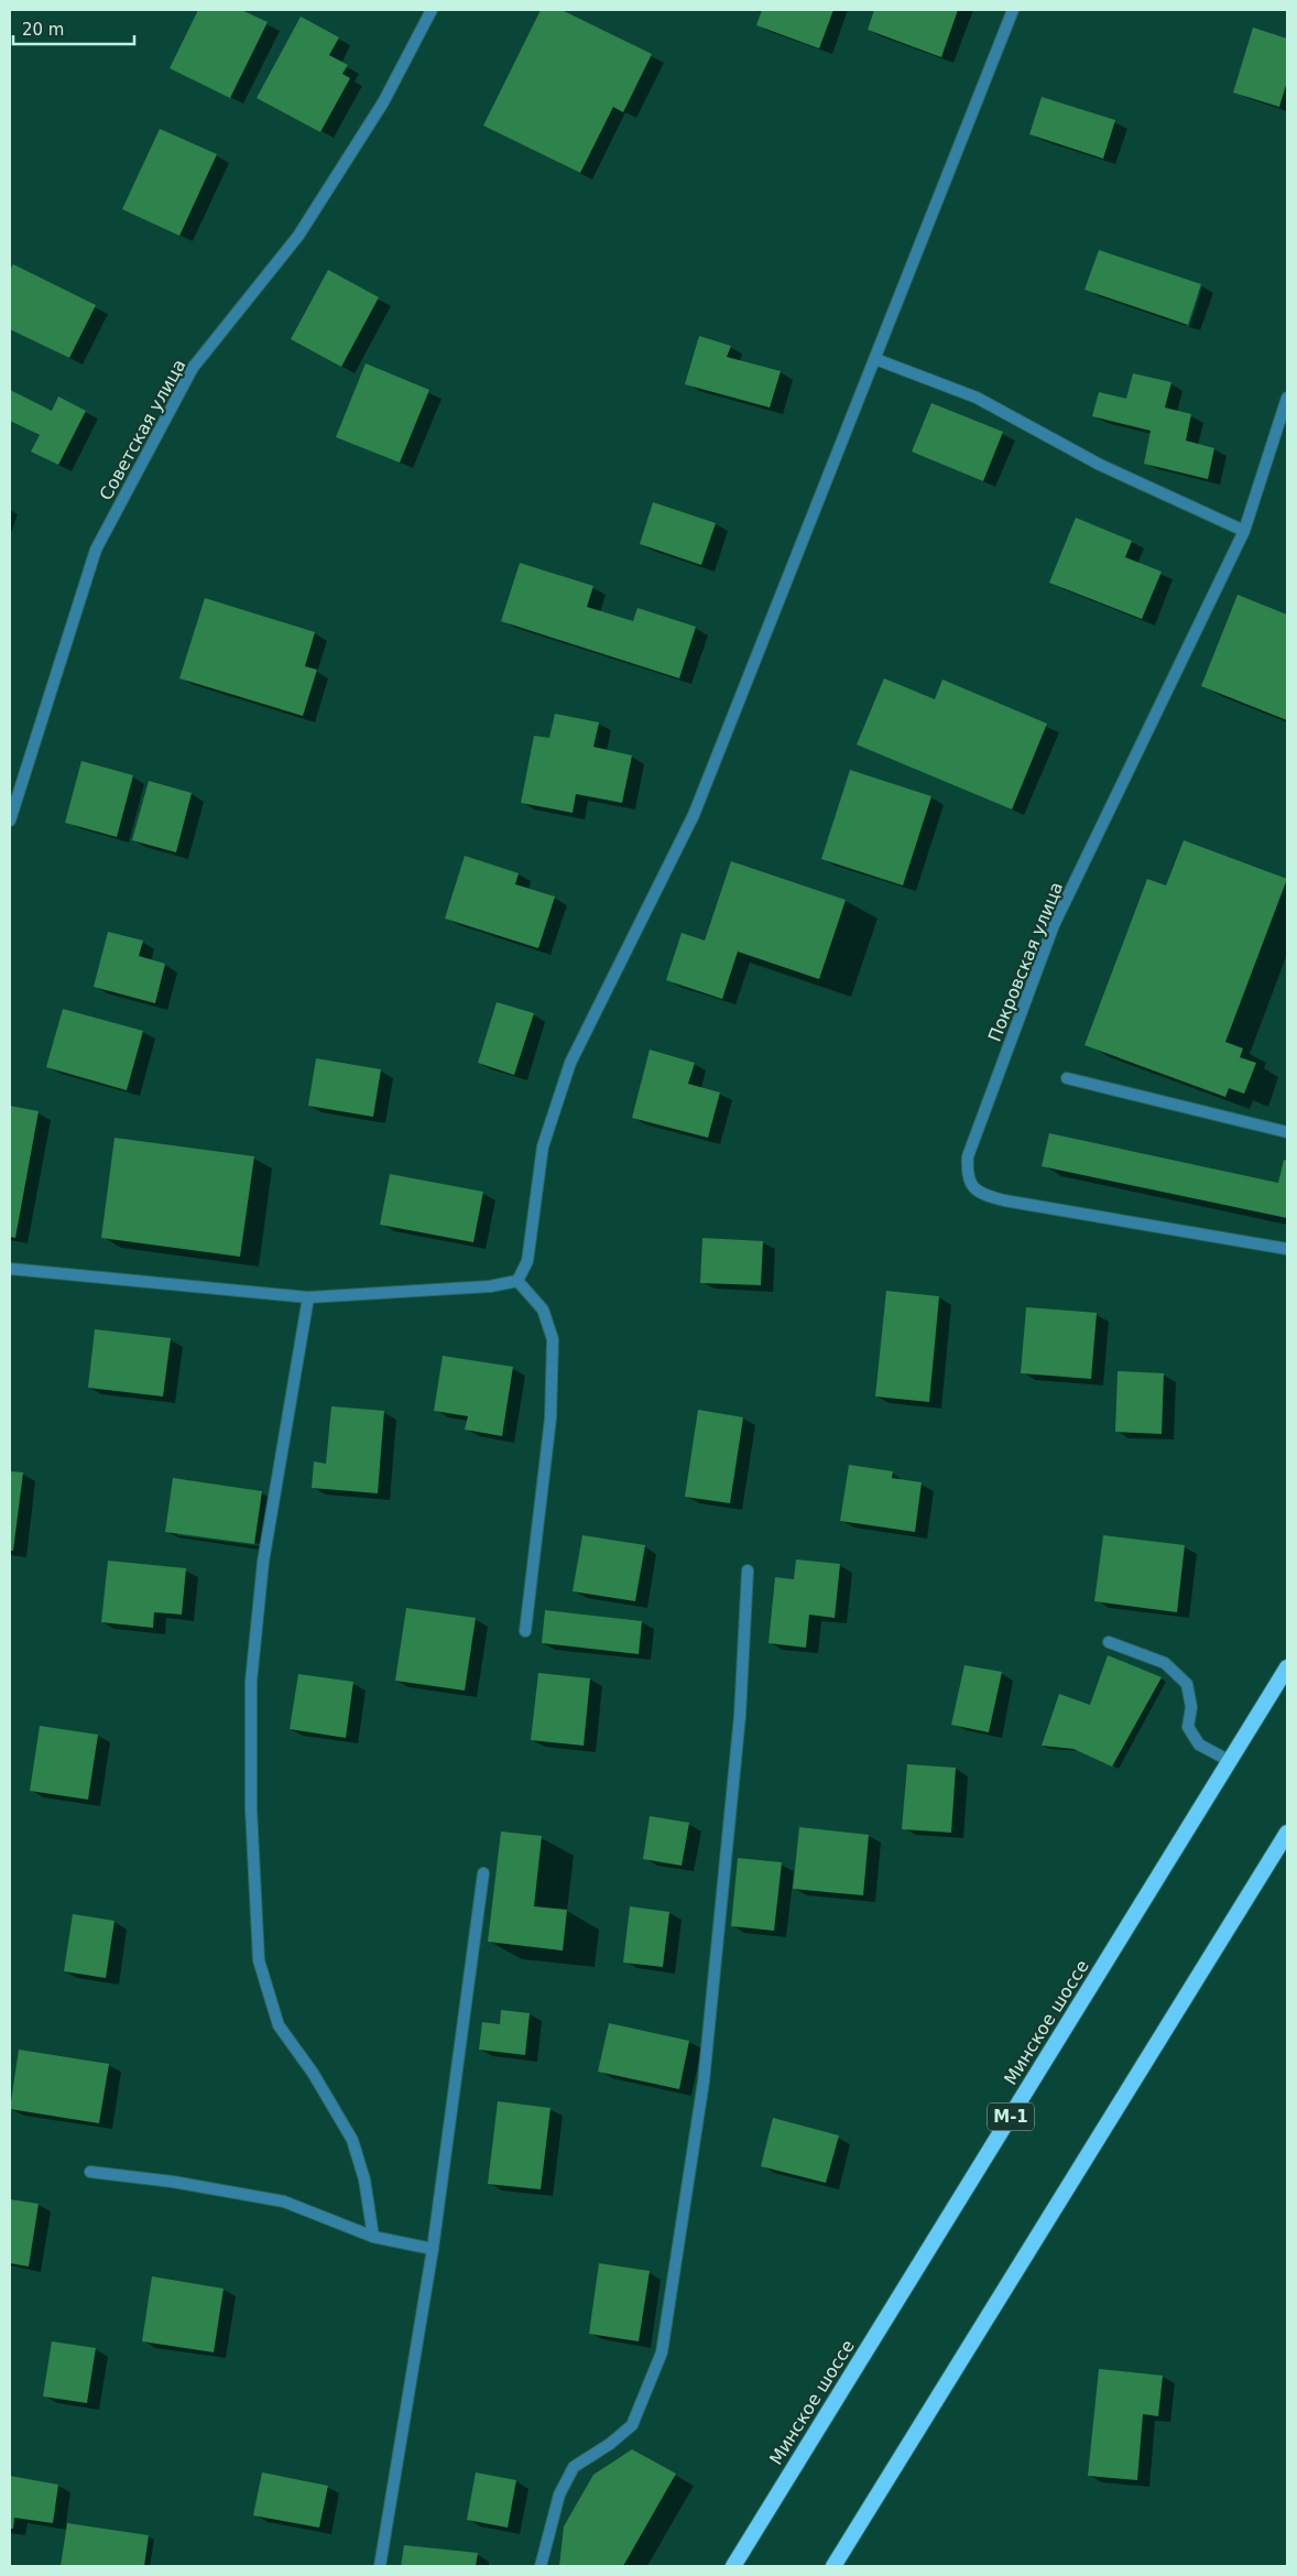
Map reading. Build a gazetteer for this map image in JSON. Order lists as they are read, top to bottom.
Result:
{
  "streets": {
    "highway": ["Минское шоссе", "М-1"],
    "street": ["Советская улица", "Покровская улица"]
  },
  "scale_bar": "20 m"
}
